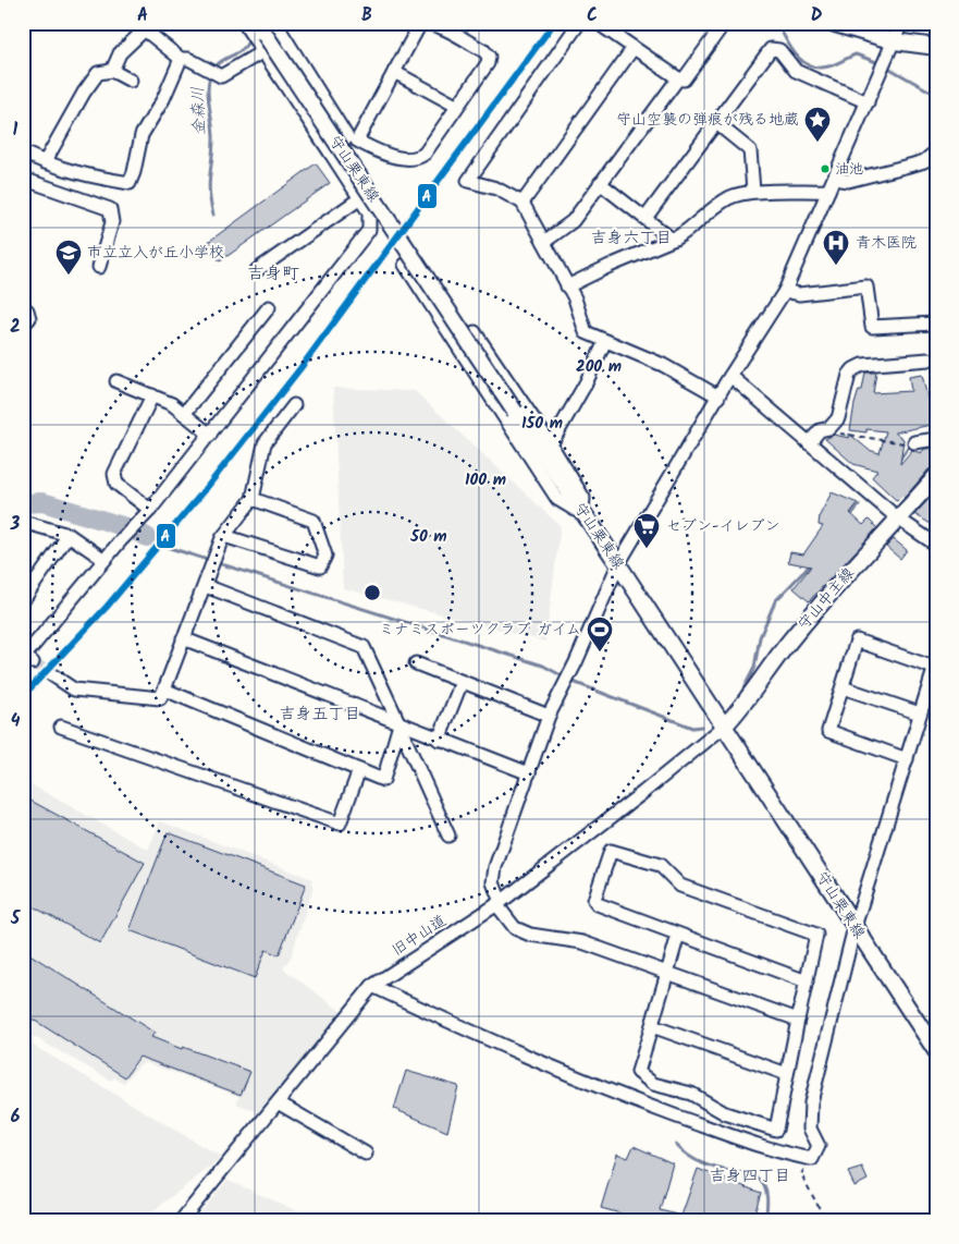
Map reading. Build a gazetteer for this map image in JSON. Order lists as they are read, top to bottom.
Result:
{
  "streets": {
    "main road": ["守山栗東線", "守山中主線"],
    "street": ["旧中山道"]
  },
  "crossings": [
    ["守山栗東線", "守山中主線"],
    ["守山栗東線", "旧中山道"],
    ["守山中主線", "旧中山道"]
  ],
  "districts": [
    "吉身六丁目",
    "吉身町",
    "吉身五丁目",
    "吉身四丁目"
  ],
  "water": ["金森川"],
  "places": {
    "place": ["守山空襲の弾痕が残る地蔵"],
    "other": ["油池"],
    "hospital": ["青木医院"],
    "school or university": ["市立立入が丘小学校"],
    "supermarket": ["セブン-イレブン"],
    "sports": ["ミナミスポーツクラブ ガイム"]
  },
  "lines": ["transit line A"],
  "grid": {
    "columns": [
      "A",
      "B",
      "C",
      "D"
    ],
    "rows": [
      "1",
      "2",
      "3",
      "4",
      "5",
      "6"
    ]
  },
  "rings": [
    "200 m",
    "150 m",
    "100 m",
    "50 m"
  ]
}
